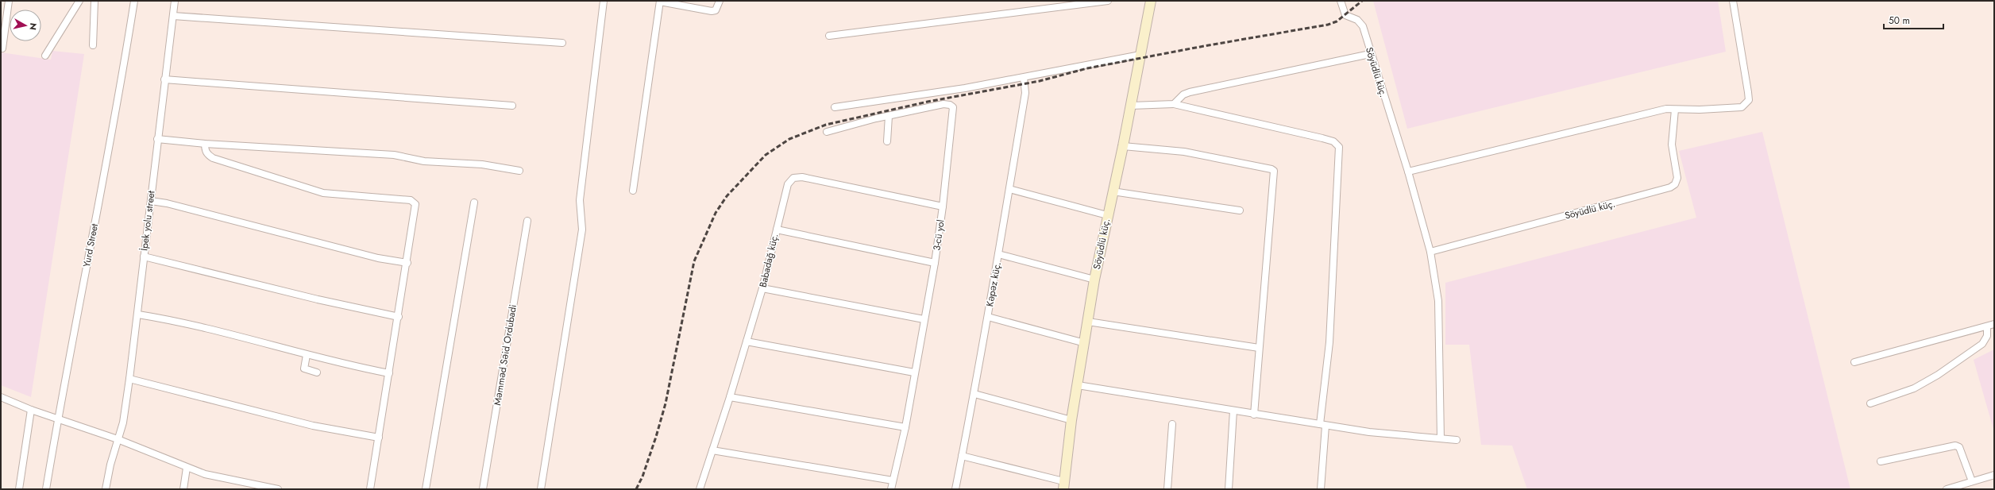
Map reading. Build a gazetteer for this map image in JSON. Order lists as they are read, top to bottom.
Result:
{
  "streets": {
    "street": [
      "Söyüdlü küç.",
      "İpek yolu street",
      "3-cü yol",
      "Yurd Street",
      "Babadağ küç.",
      "Kəpəz küç.",
      "Məmməd Səid Ordubadi"
    ]
  },
  "crossings": [
    ["3-cü yol", "Babadağ küç."]
  ],
  "scale_bar": "50 m",
  "north": "right"
}
